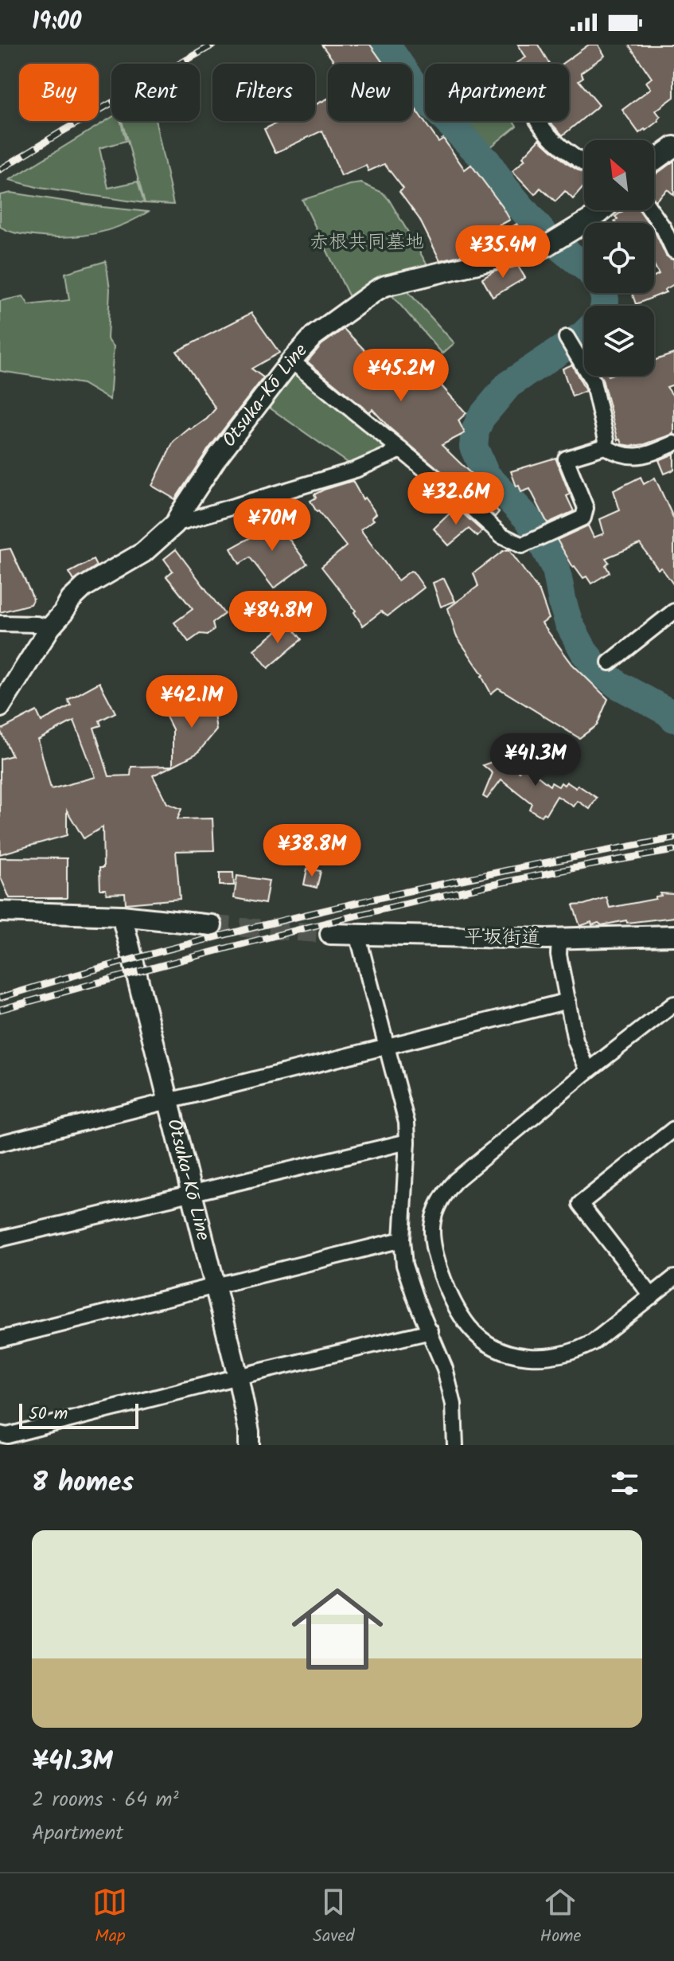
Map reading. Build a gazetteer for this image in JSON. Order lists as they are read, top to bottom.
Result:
{
  "streets": {
    "main road": ["Ōtsuka-Kō Line", "平坂街道"]
  },
  "parks": ["赤根共同墓地"],
  "scale_bar": "50 m",
  "north": "top left",
  "page": {
    "status": "19:00",
    "chip": [
      "Buy",
      "Rent",
      "Filters",
      "New",
      "Apartment"
    ],
    "price": [
      "¥35.4M",
      "¥45.2M",
      "¥32.6M",
      "¥70M",
      "¥84.8M",
      "¥42.1M",
      "¥41.3M",
      "¥38.8M"
    ],
    "scale": "50 m",
    "heading": "8 homes",
    "list": [
      {
        "name": "¥41.3M",
        "note": "2 rooms · 64 m² · Apartment"
      }
    ],
    "tabs": ["Map", "Saved", "Home"]
  }
}
